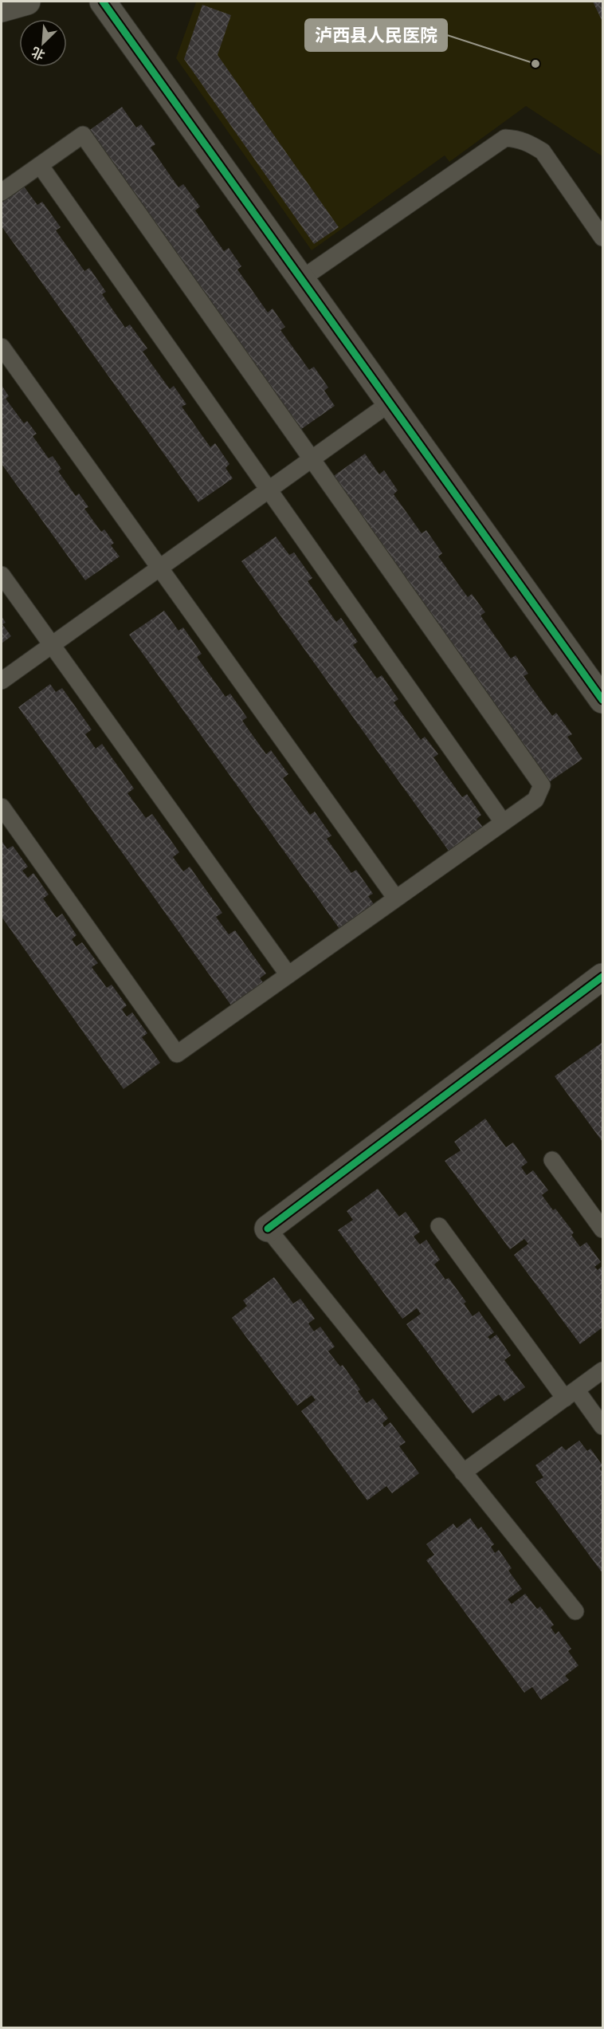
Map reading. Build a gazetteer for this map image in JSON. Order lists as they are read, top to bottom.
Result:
{
  "places": ["泸西县人民医院"],
  "north": "bottom left"
}
